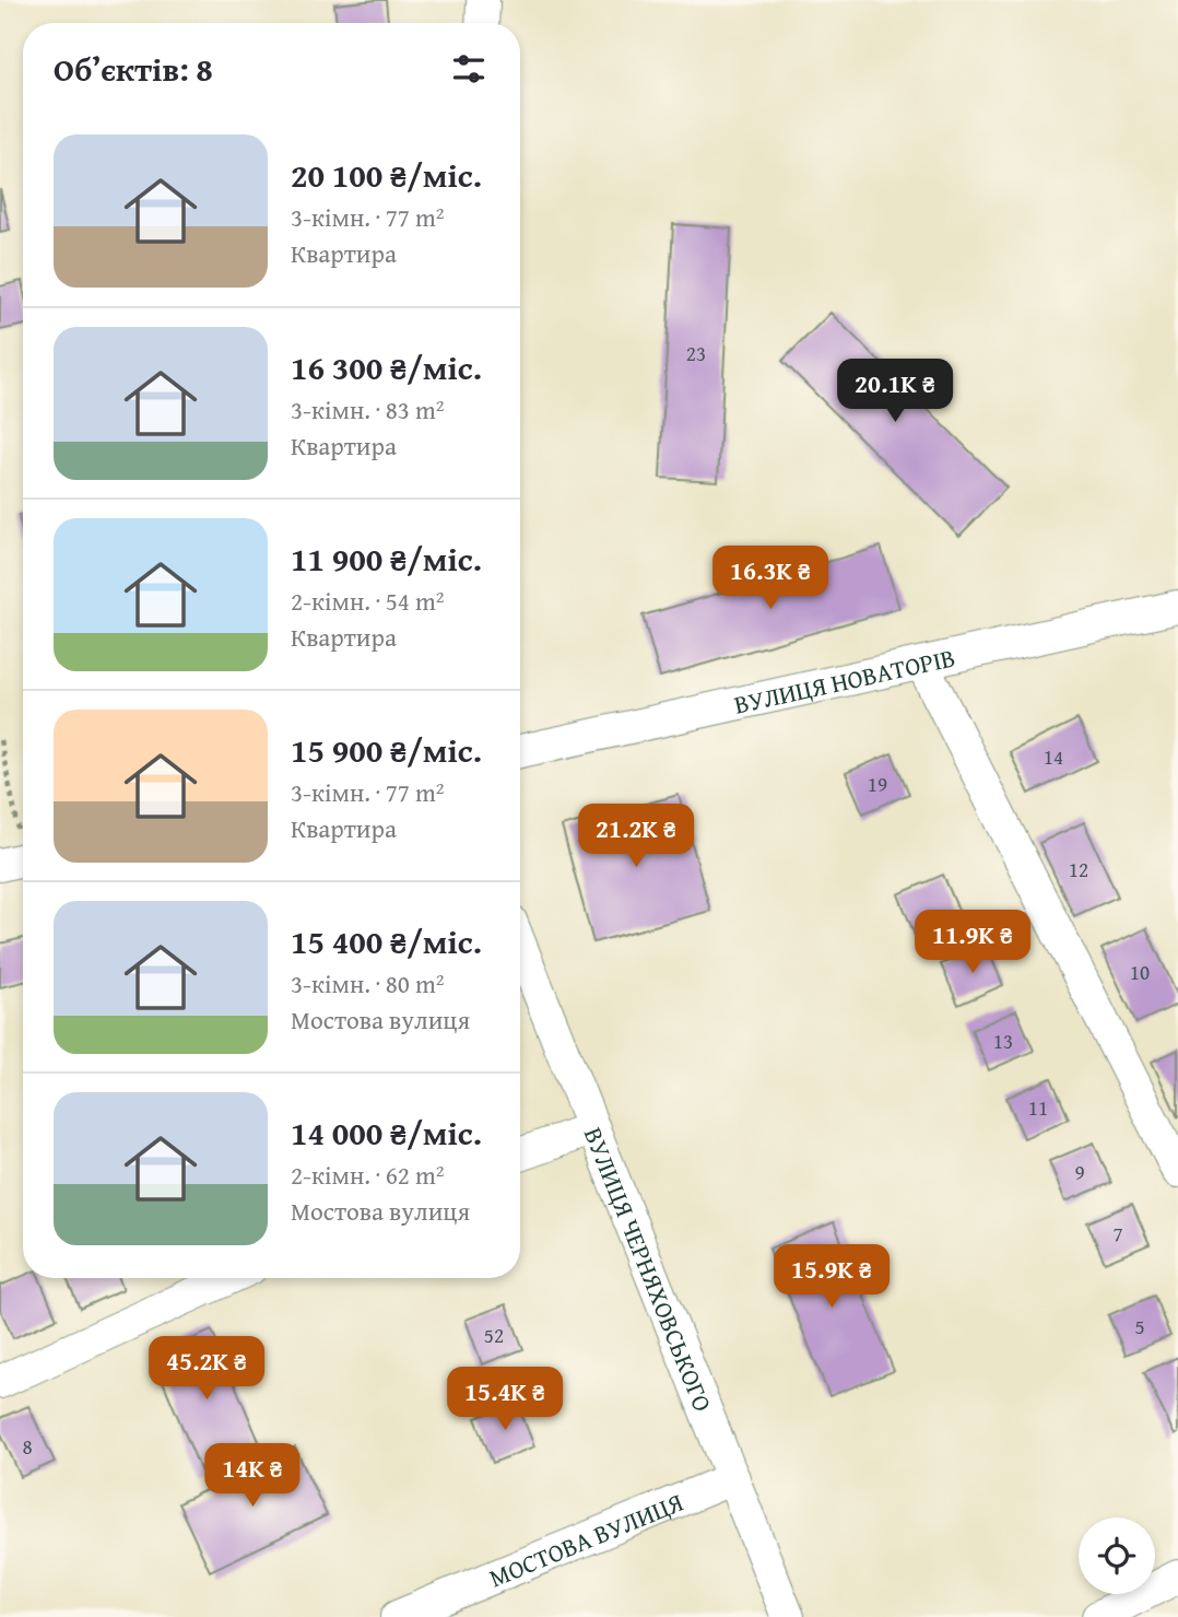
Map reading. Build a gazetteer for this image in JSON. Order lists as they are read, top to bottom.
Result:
{
  "streets": {
    "street": ["ВУЛИЦЯ НОВАТОРІВ", "ВУЛИЦЯ ЧЕРНЯХОВСЬКОГО", "МОСТОВА ВУЛИЦЯ"]
  },
  "crossings": [
    ["ВУЛИЦЯ ЧЕРНЯХОВСЬКОГО", "МОСТОВА ВУЛИЦЯ"]
  ],
  "house_numbers": [
    "23",
    "14",
    "19",
    "12",
    "10",
    "13",
    "11",
    "9",
    "7",
    "5",
    "52",
    "8"
  ],
  "page": {
    "heading": "Об’єктів: 8",
    "list": [
      {
        "name": "20 100 ₴/міс.",
        "note": "3-кімн. · 77 m² · Квартира"
      },
      {
        "name": "16 300 ₴/міс.",
        "note": "3-кімн. · 83 m² · Квартира"
      },
      {
        "name": "11 900 ₴/міс.",
        "note": "2-кімн. · 54 m² · Квартира"
      },
      {
        "name": "15 900 ₴/міс.",
        "note": "3-кімн. · 77 m² · Квартира"
      },
      {
        "name": "15 400 ₴/міс.",
        "note": "3-кімн. · 80 m² · Мостова вулиця"
      },
      {
        "name": "14 000 ₴/міс.",
        "note": "2-кімн. · 62 m² · Мостова вулиця"
      }
    ],
    "price": [
      "20.1K ₴",
      "16.3K ₴",
      "21.2K ₴",
      "11.9K ₴",
      "15.9K ₴",
      "45.2K ₴",
      "15.4K ₴",
      "14K ₴"
    ]
  }
}
